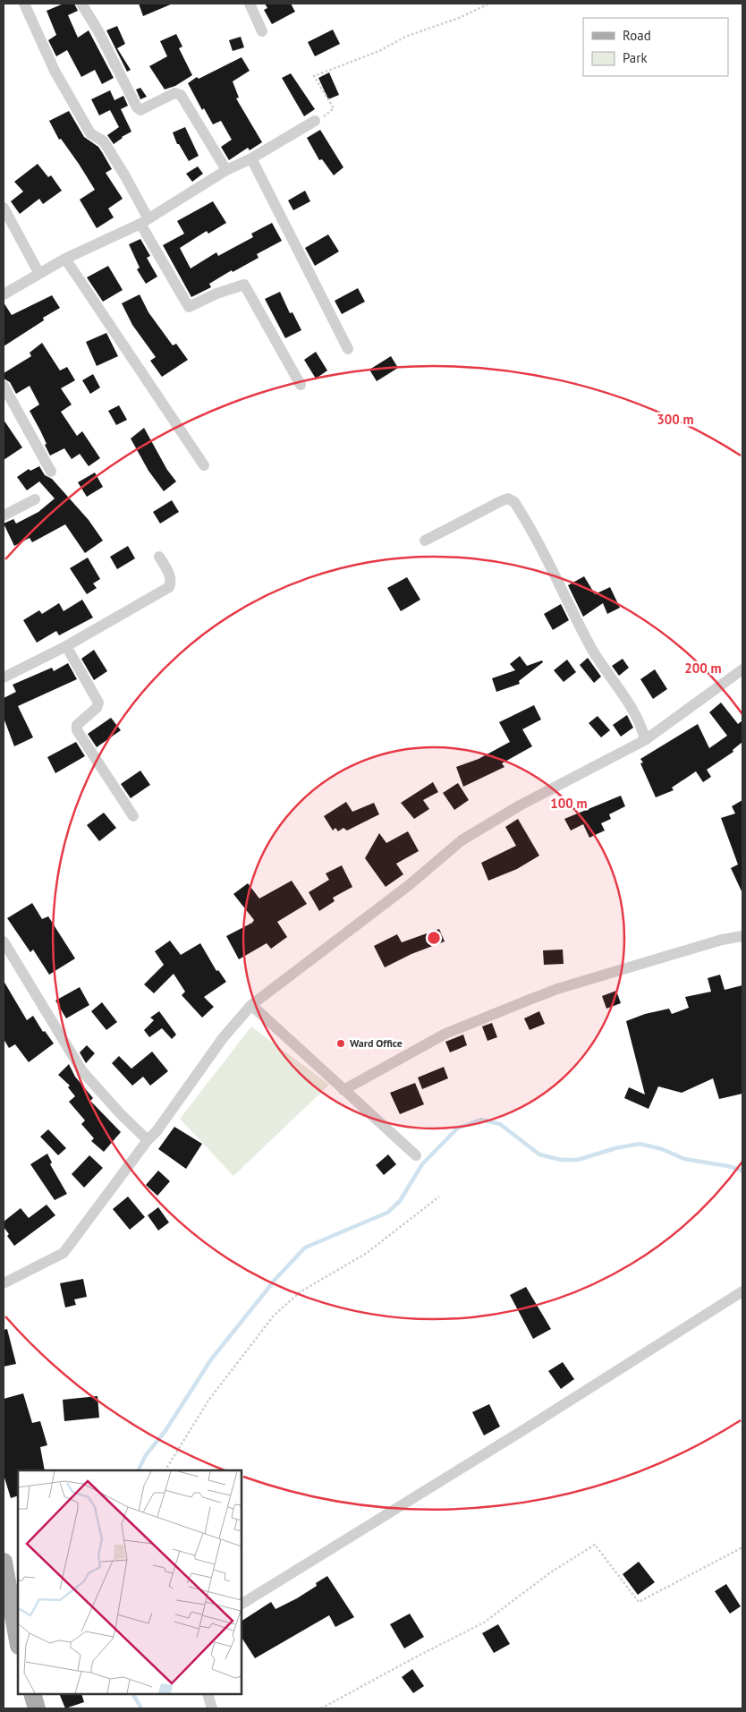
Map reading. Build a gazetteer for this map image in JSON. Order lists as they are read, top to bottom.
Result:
{
  "places": ["Ward Office"],
  "legend": ["Road", "Park"],
  "rings": ["300 m", "200 m", "100 m"]
}
